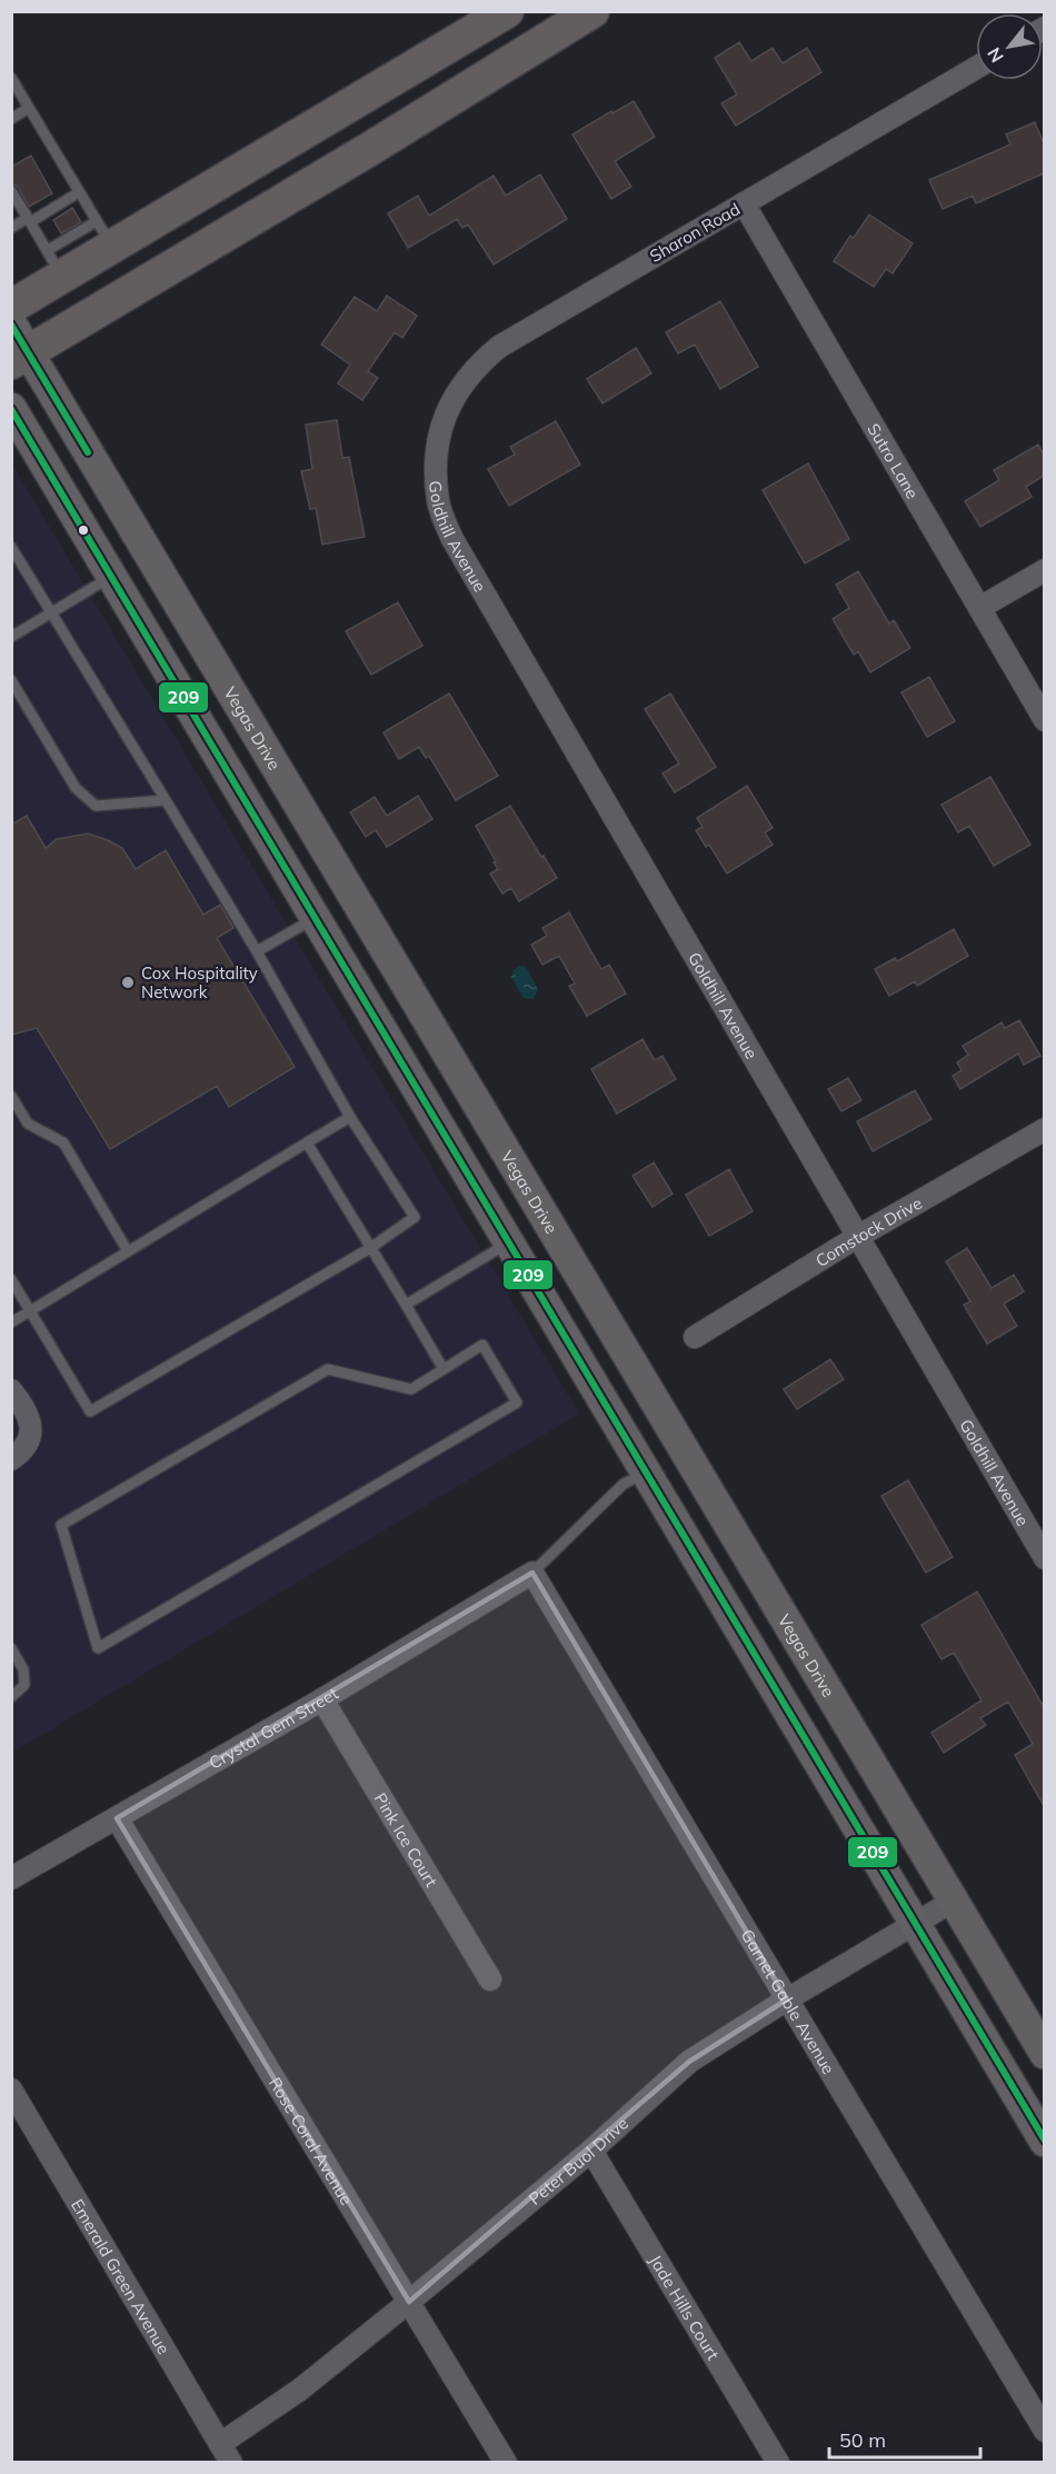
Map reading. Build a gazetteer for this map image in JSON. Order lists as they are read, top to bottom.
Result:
{
  "streets": {
    "main road": ["Vegas Drive"],
    "street": [
      "Sharon Road",
      "Sutro Lane",
      "Goldhill Avenue",
      "Comstock Drive",
      "Crystal Gem Street",
      "Pink Ice Court",
      "Garnet Gable Avenue",
      "Rose Coral Avenue",
      "Peter Buol Drive",
      "Emerald Green Avenue",
      "Jade Hills Court"
    ]
  },
  "crossings": [
    ["Sharon Road", "Sutro Lane"],
    ["Sharon Road", "Goldhill Avenue"],
    ["Goldhill Avenue", "Comstock Drive"],
    ["Vegas Drive", "Peter Buol Drive"],
    ["Crystal Gem Street", "Pink Ice Court"],
    ["Crystal Gem Street", "Garnet Gable Avenue"],
    ["Crystal Gem Street", "Rose Coral Avenue"],
    ["Garnet Gable Avenue", "Peter Buol Drive"],
    ["Rose Coral Avenue", "Peter Buol Drive"],
    ["Peter Buol Drive", "Emerald Green Avenue"],
    ["Peter Buol Drive", "Jade Hills Court"]
  ],
  "places": ["Cox Hospitality Network"],
  "lines": ["transit line 209"],
  "scale_bar": "50 m",
  "north": "bottom left"
}
